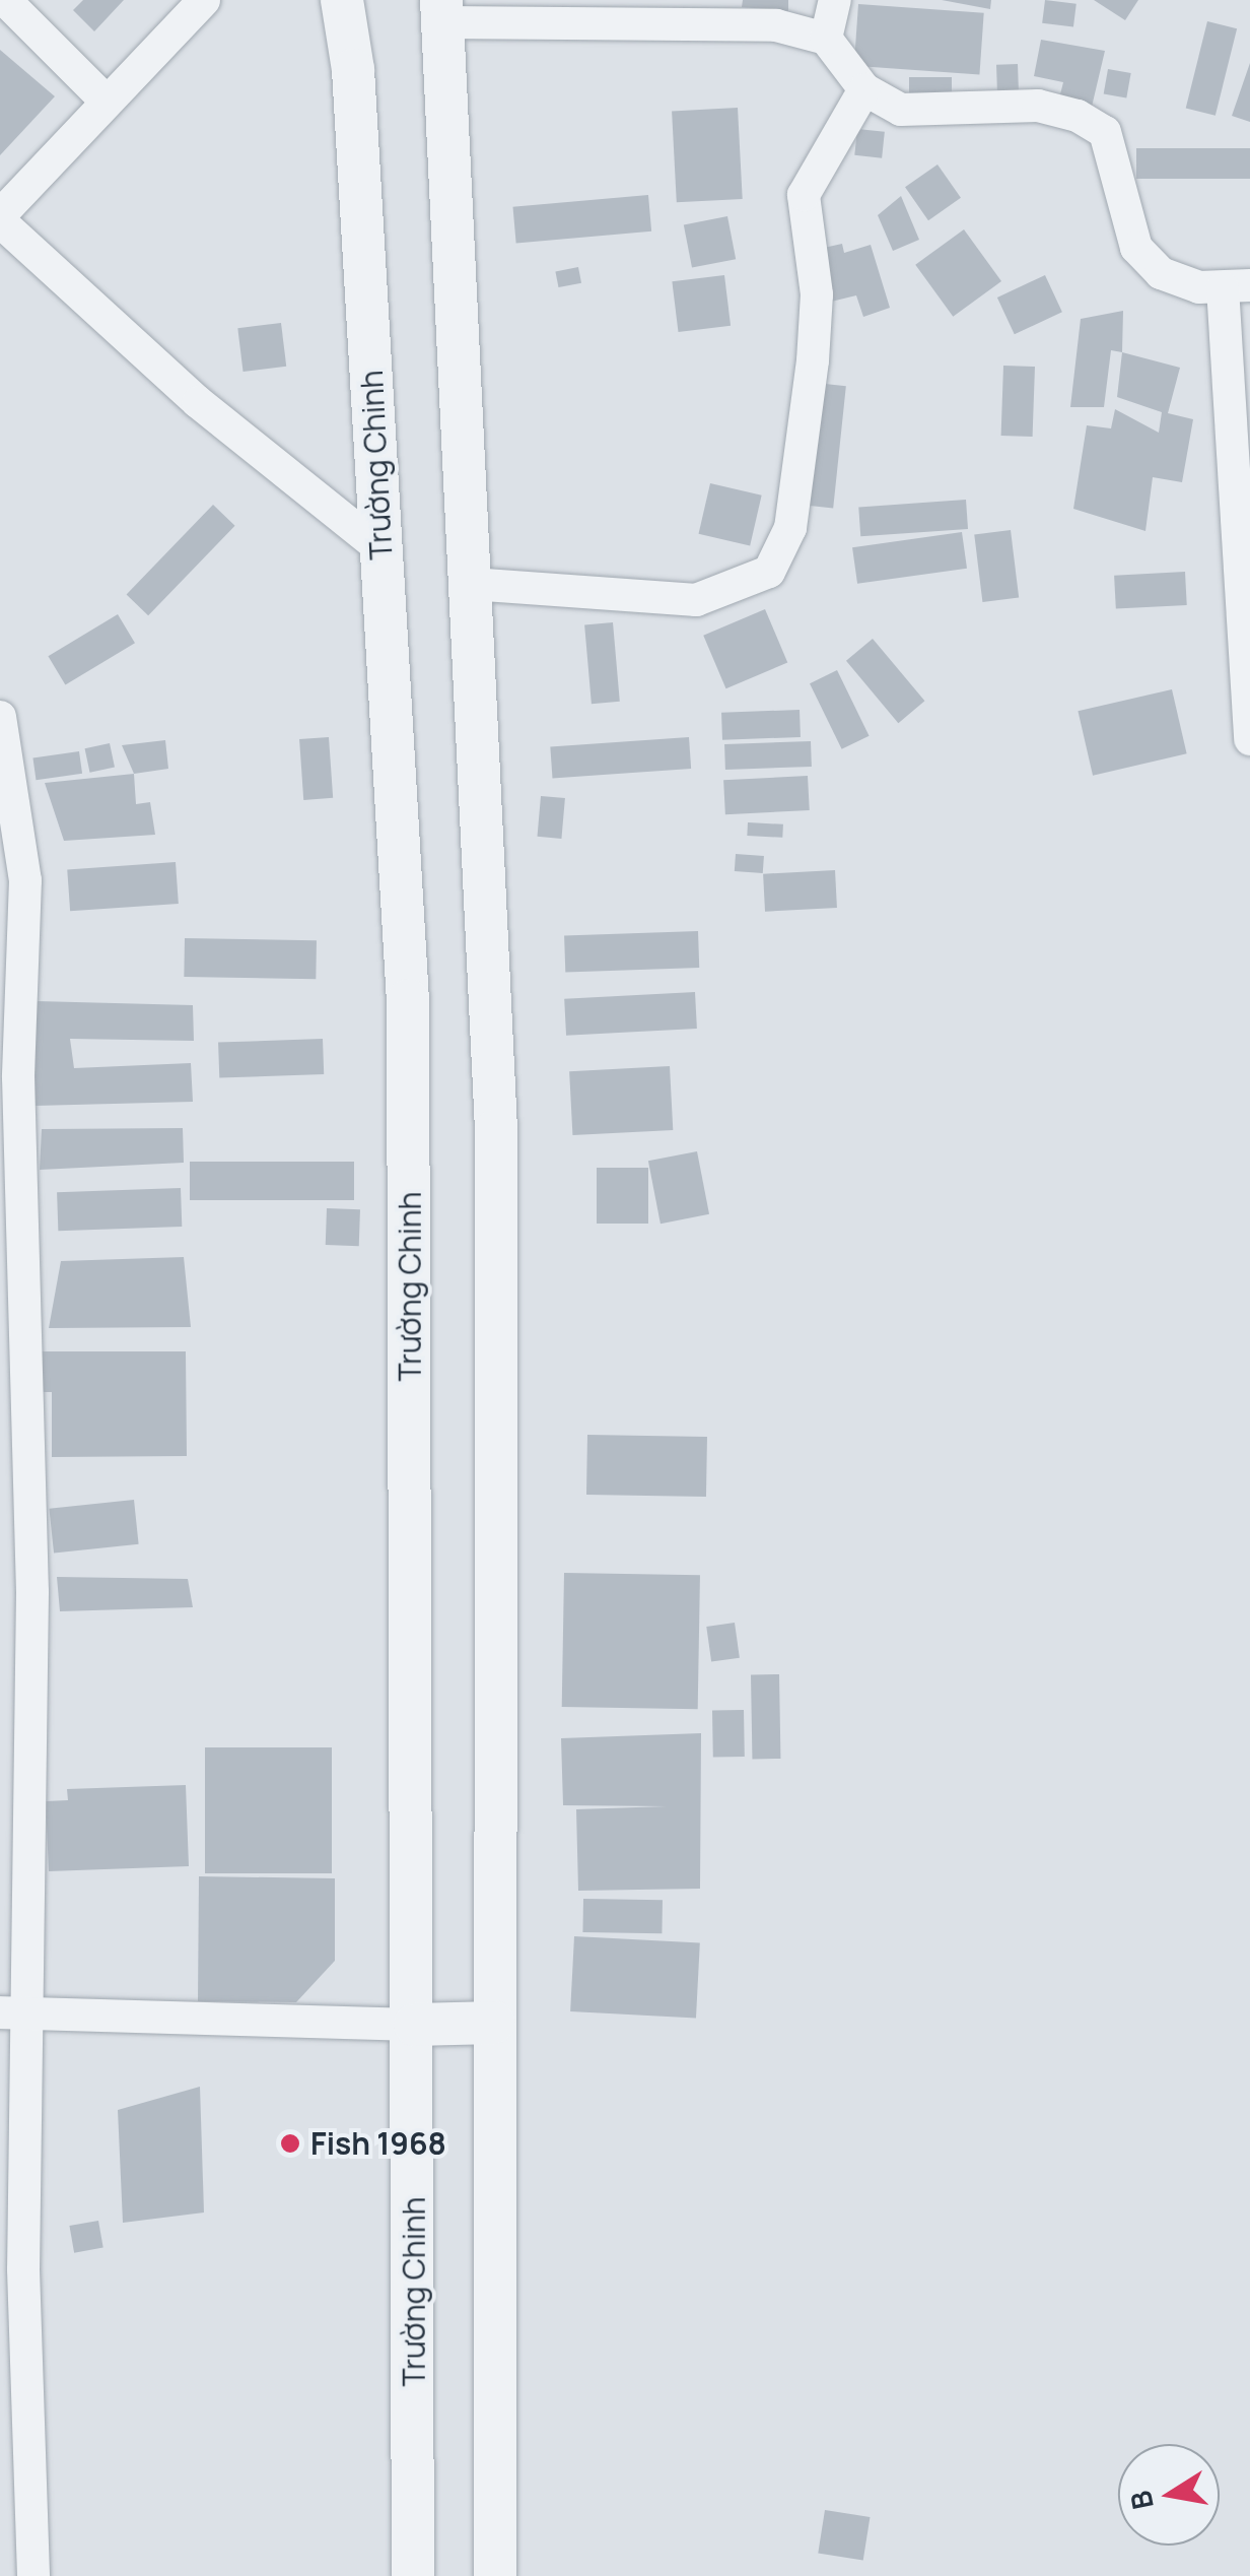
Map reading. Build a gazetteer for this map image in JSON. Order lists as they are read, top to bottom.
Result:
{
  "streets": {
    "street": ["Trường Chinh"]
  },
  "places": ["Fish 1968"],
  "north": "left"
}
